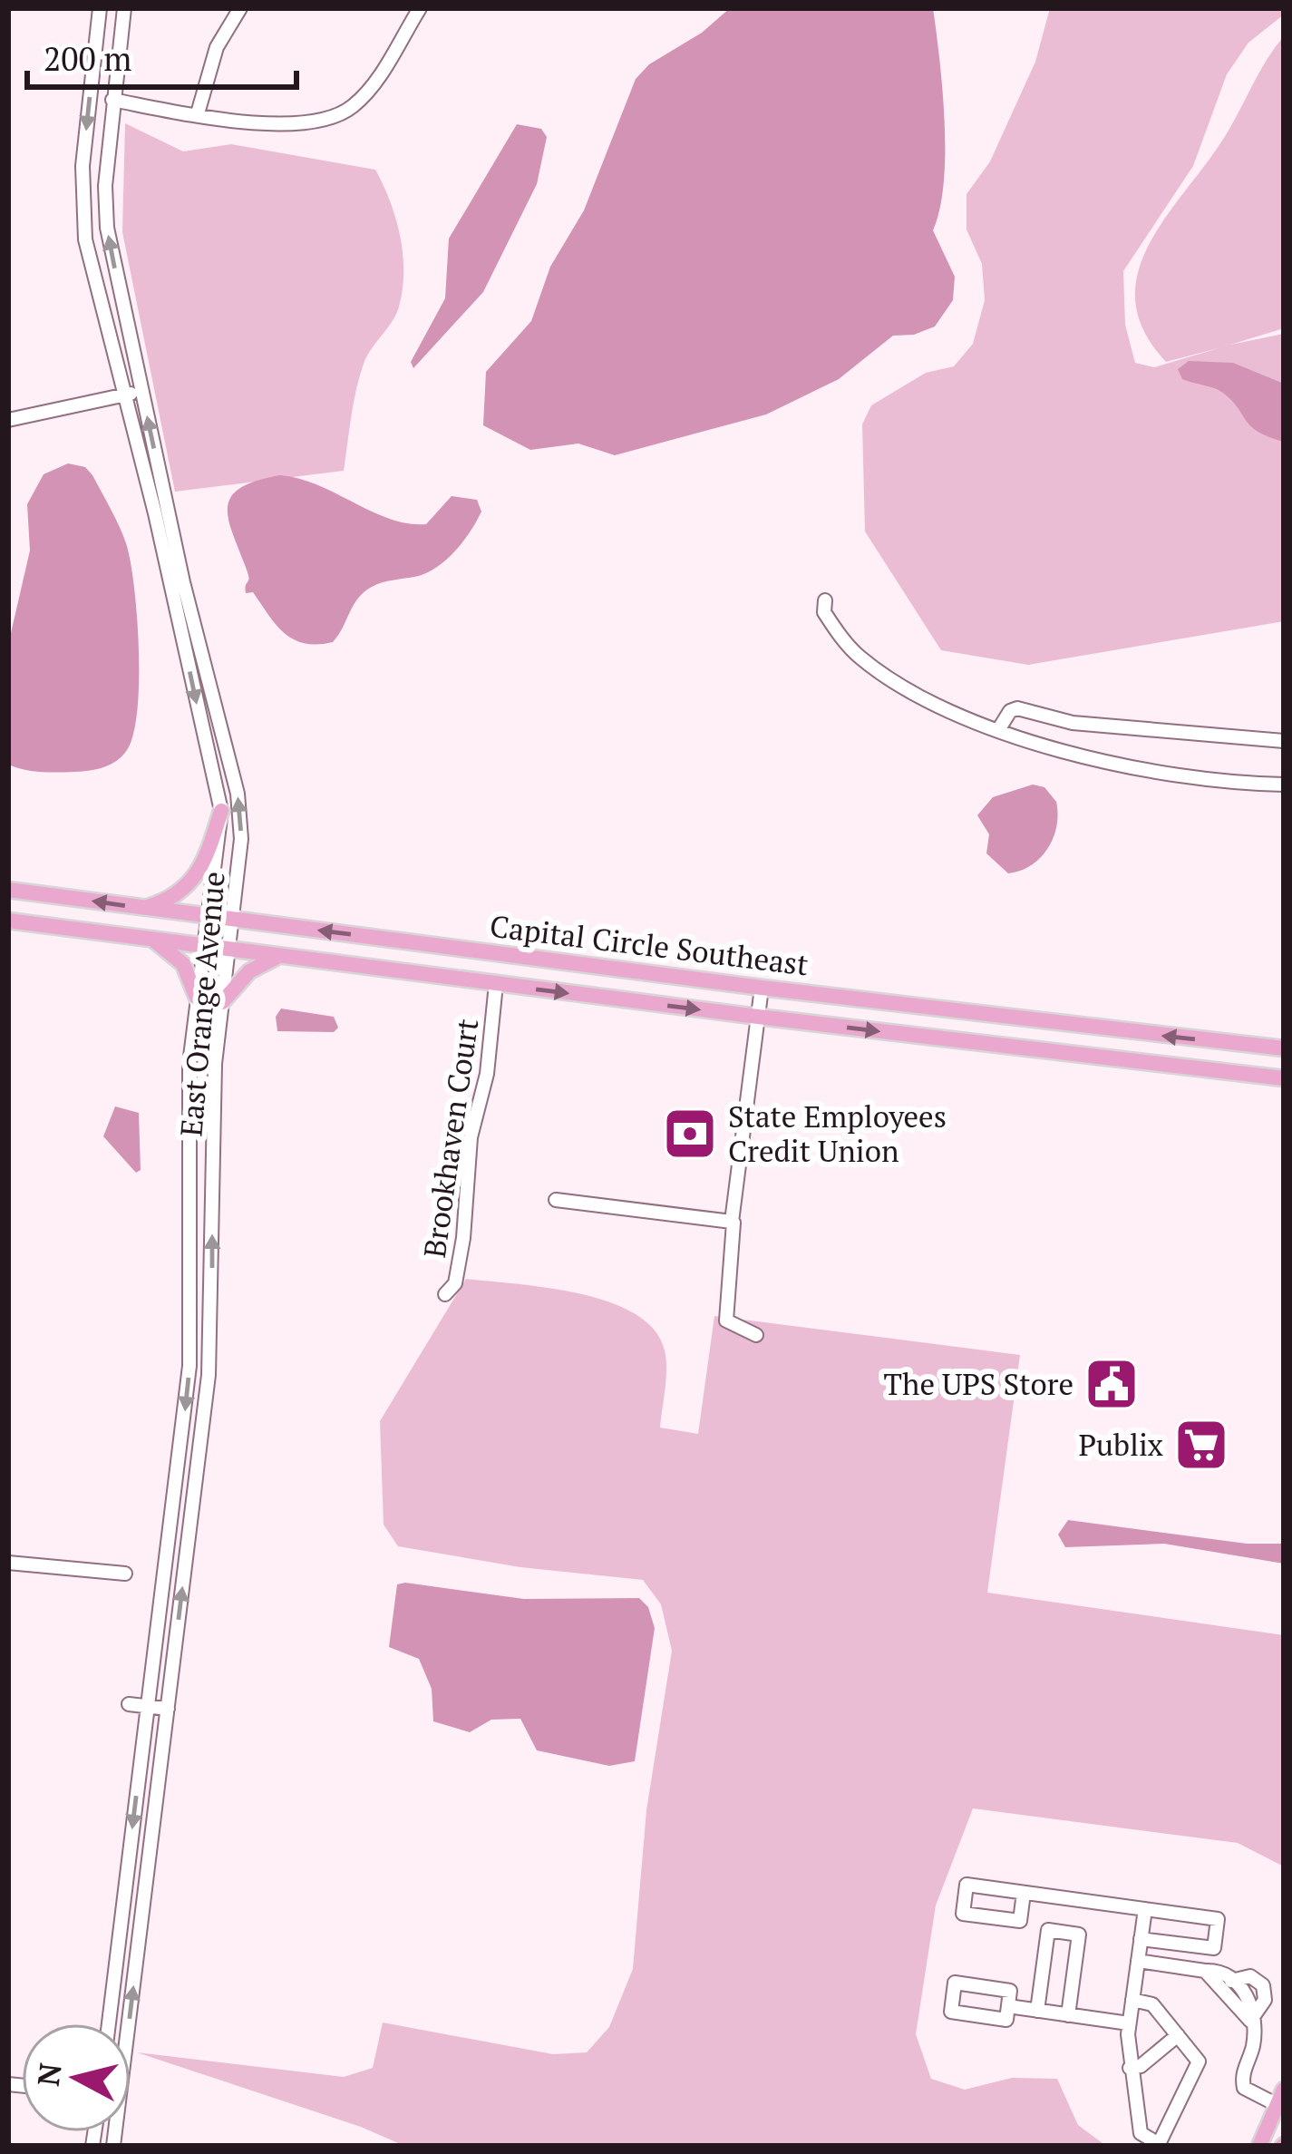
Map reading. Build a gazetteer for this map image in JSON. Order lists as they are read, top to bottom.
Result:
{
  "streets": {
    "main road": ["Capital Circle Southeast"],
    "street": ["East Orange Avenue", "Brookhaven Court"]
  },
  "crossings": [
    ["Capital Circle Southeast", "East Orange Avenue"],
    ["Capital Circle Southeast", "Brookhaven Court"]
  ],
  "places": {
    "bank": ["State Employees Credit Union"],
    "public building": ["The UPS Store"],
    "supermarket": ["Publix"]
  },
  "scale_bar": "200 m",
  "north": "left"
}
